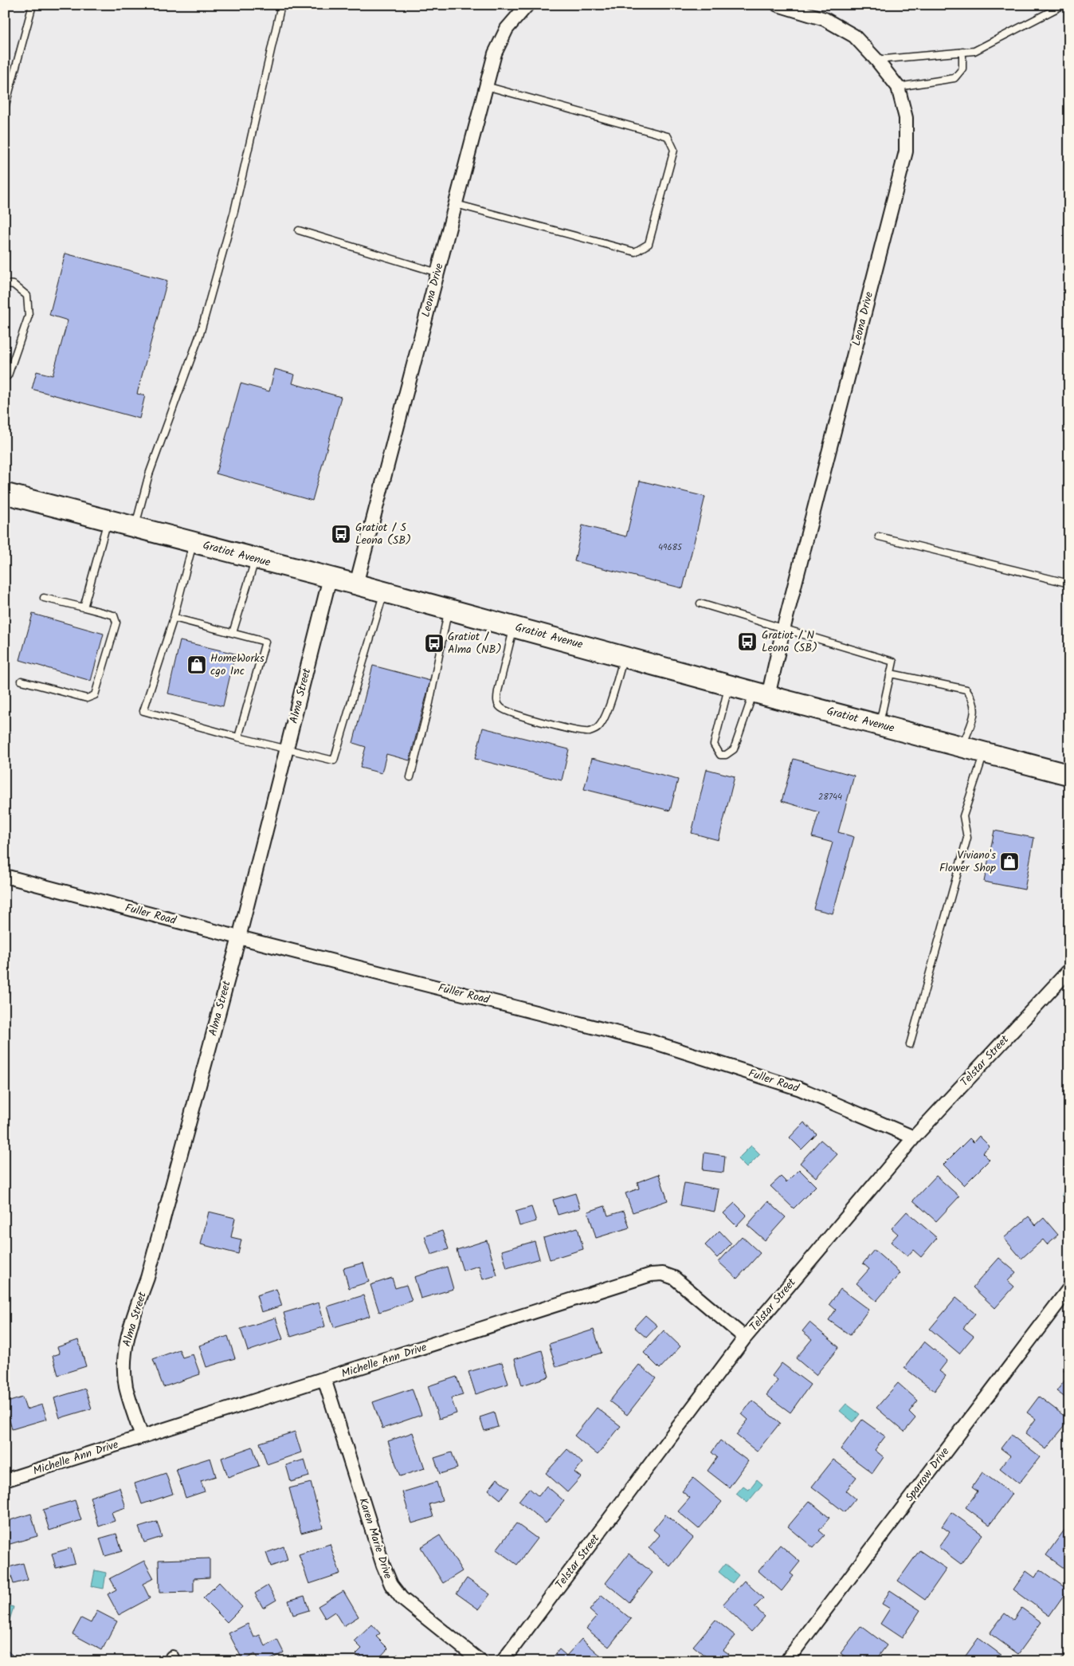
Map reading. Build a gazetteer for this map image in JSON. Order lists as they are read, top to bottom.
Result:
{
  "streets": {
    "main road": ["Gratiot Avenue"],
    "street": [
      "Leona Drive",
      "Alma Street",
      "Fuller Road",
      "Telstar Street",
      "Michelle Ann Drive",
      "Sparrow Drive",
      "Karen Marie Drive"
    ]
  },
  "crossings": [
    ["Leona Drive", "Gratiot Avenue"],
    ["Gratiot Avenue", "Alma Street"],
    ["Alma Street", "Fuller Road"],
    ["Alma Street", "Michelle Ann Drive"],
    ["Fuller Road", "Telstar Street"],
    ["Telstar Street", "Michelle Ann Drive"],
    ["Michelle Ann Drive", "Karen Marie Drive"]
  ],
  "places": {
    "bus stop": ["Gratiot / S Leona (SB)", "Gratiot / N Leona (SB)", "Gratiot / Alma (NB)"],
    "shop": ["HomeWorks cgo Inc", "Viviano's Flower Shop"]
  },
  "house_numbers": ["49685", "28744"]
}
